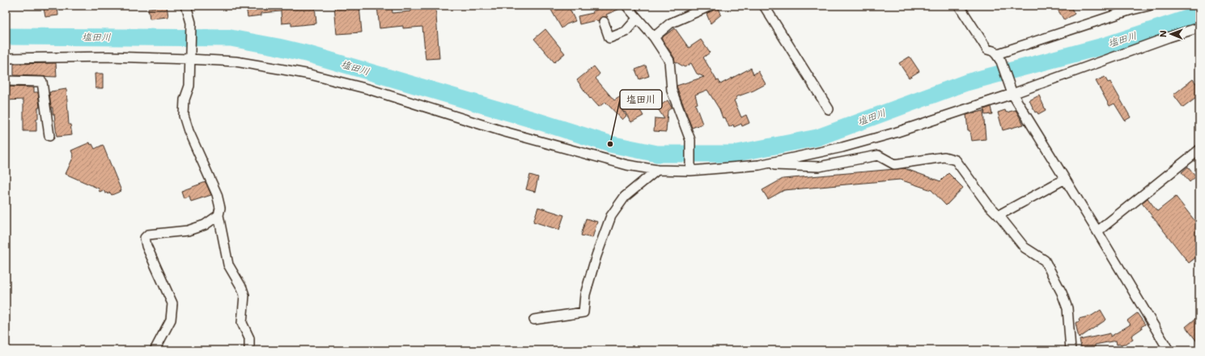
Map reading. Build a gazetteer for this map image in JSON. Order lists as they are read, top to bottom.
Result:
{
  "water": ["塩田川"],
  "places": ["塩田川"],
  "north": "left"
}
